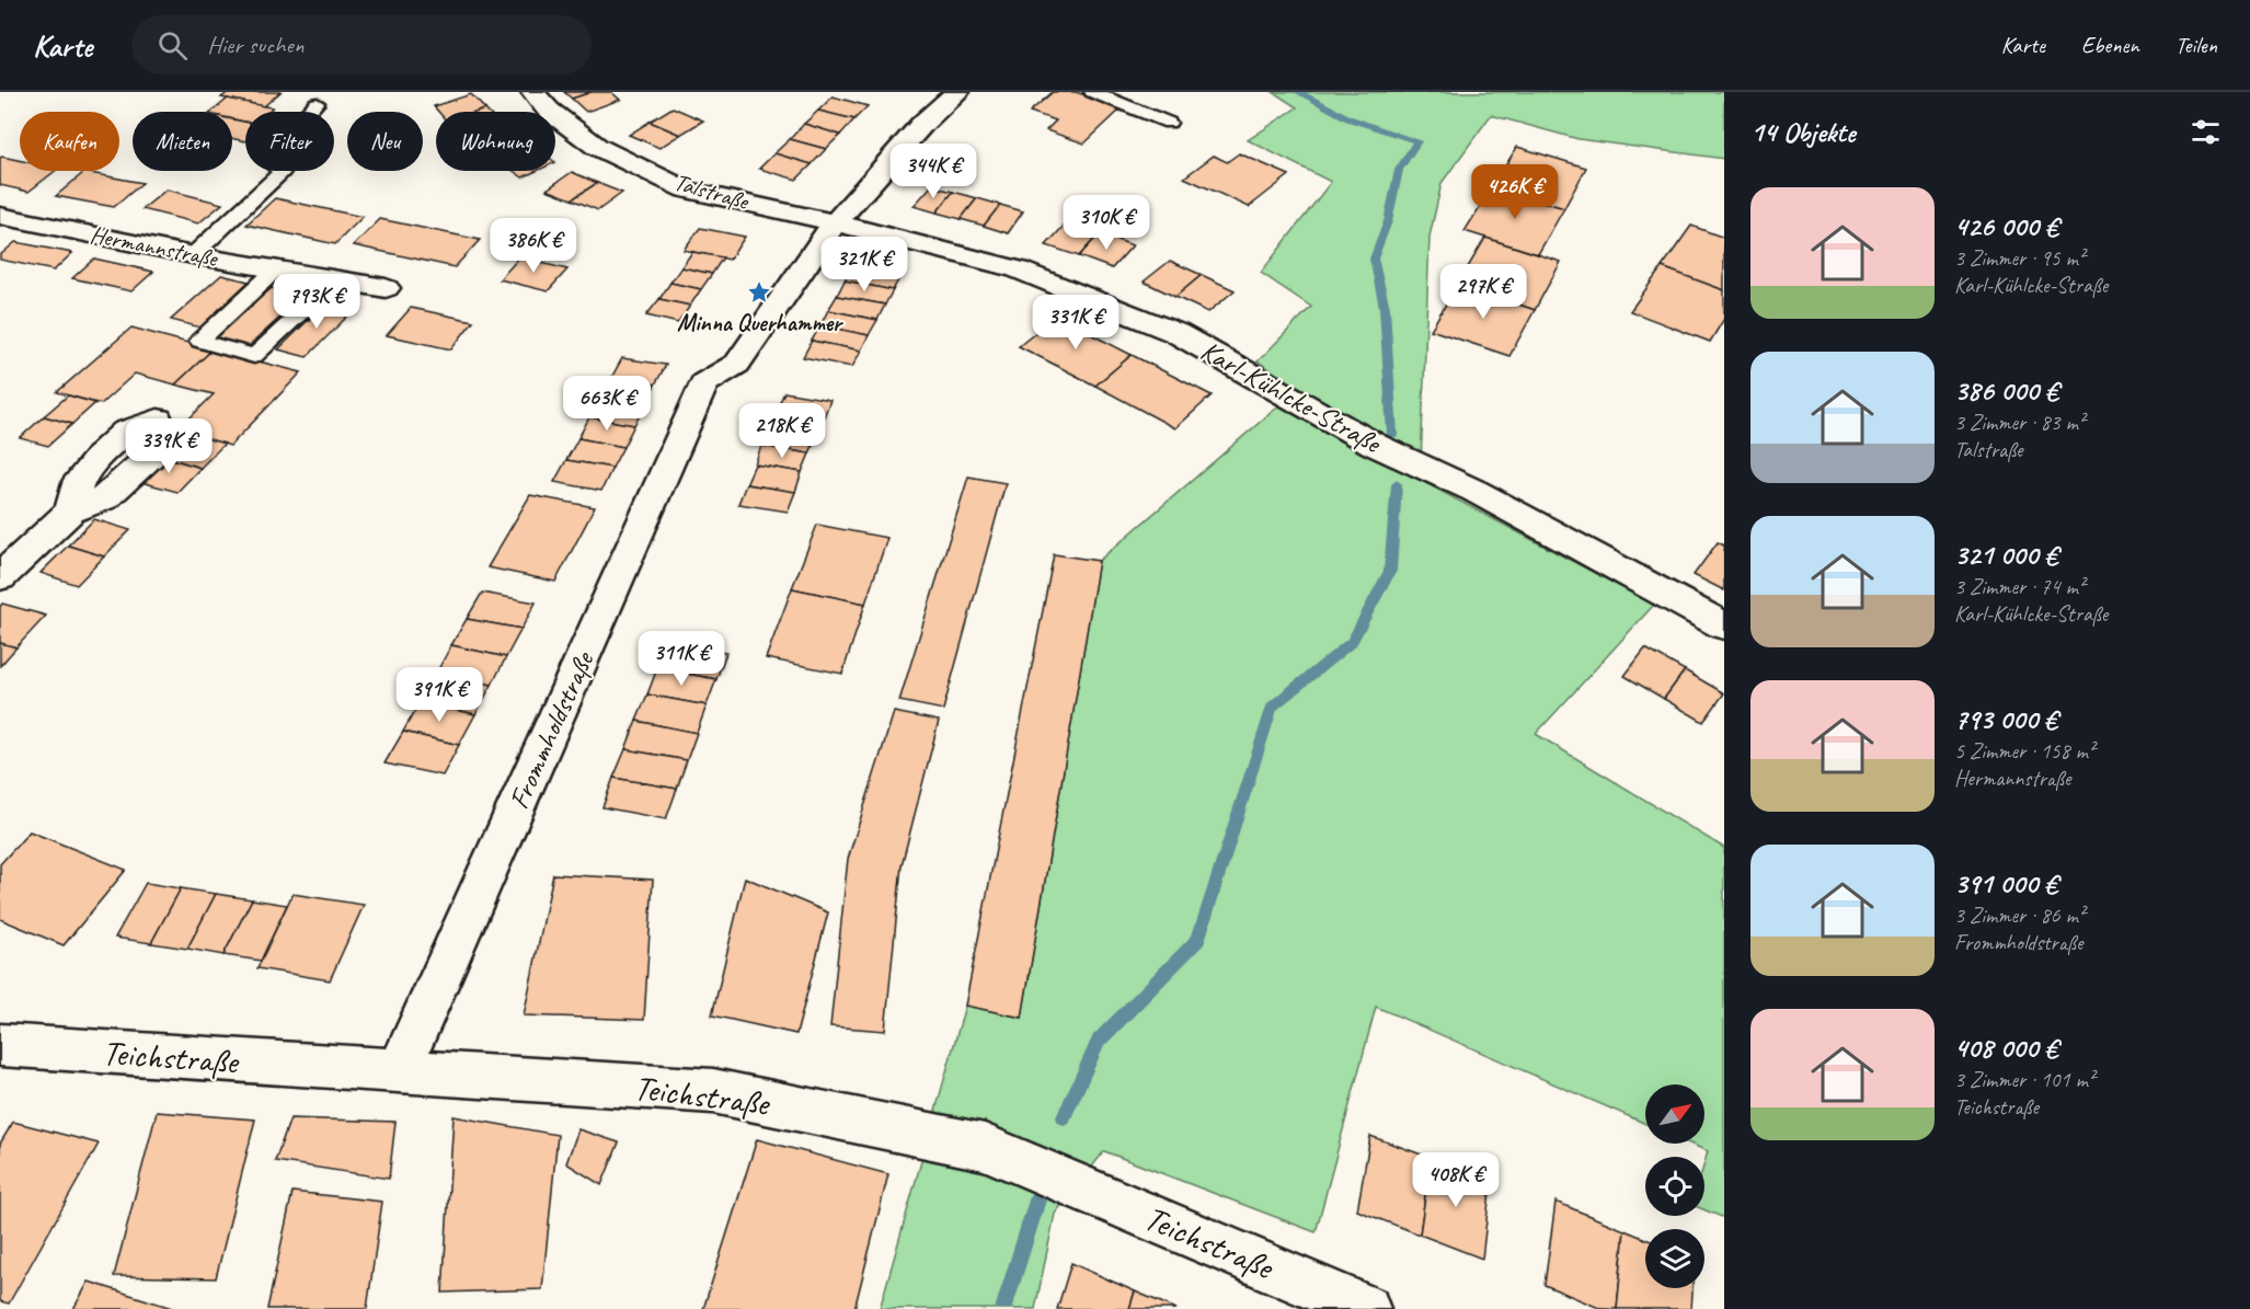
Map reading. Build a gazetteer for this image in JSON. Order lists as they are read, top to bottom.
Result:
{
  "streets": {
    "street": [
      "Talstraße",
      "Hermannstraße",
      "Karl-Kühlcke-Straße",
      "Frommholdstraße",
      "Teichstraße"
    ]
  },
  "crossings": [
    ["Talstraße", "Karl-Kühlcke-Straße"],
    ["Talstraße", "Frommholdstraße"],
    ["Karl-Kühlcke-Straße", "Frommholdstraße"],
    ["Frommholdstraße", "Teichstraße"]
  ],
  "places": {
    "place": ["Minna Querhammer"]
  },
  "north": "top right",
  "page": {
    "header": "Karte",
    "search": "Hier suchen",
    "nav": ["Karte", "Ebenen", "Teilen"],
    "heading": "14 Objekte",
    "chip": [
      "Kaufen",
      "Mieten",
      "Filter",
      "Neu",
      "Wohnung"
    ],
    "price": [
      "344K €",
      "426K €",
      "310K €",
      "386K €",
      "321K €",
      "297K €",
      "793K €",
      "331K €",
      "663K €",
      "218K €",
      "339K €",
      "311K €",
      "391K €",
      "408K €"
    ],
    "list": [
      {
        "name": "426 000 €",
        "note": "3 Zimmer · 95 m² · Karl-Kühlcke-Straße"
      },
      {
        "name": "386 000 €",
        "note": "3 Zimmer · 83 m² · Talstraße"
      },
      {
        "name": "321 000 €",
        "note": "3 Zimmer · 74 m² · Karl-Kühlcke-Straße"
      },
      {
        "name": "793 000 €",
        "note": "5 Zimmer · 158 m² · Hermannstraße"
      },
      {
        "name": "391 000 €",
        "note": "3 Zimmer · 86 m² · Frommholdstraße"
      },
      {
        "name": "408 000 €",
        "note": "3 Zimmer · 101 m² · Teichstraße"
      }
    ]
  }
}
